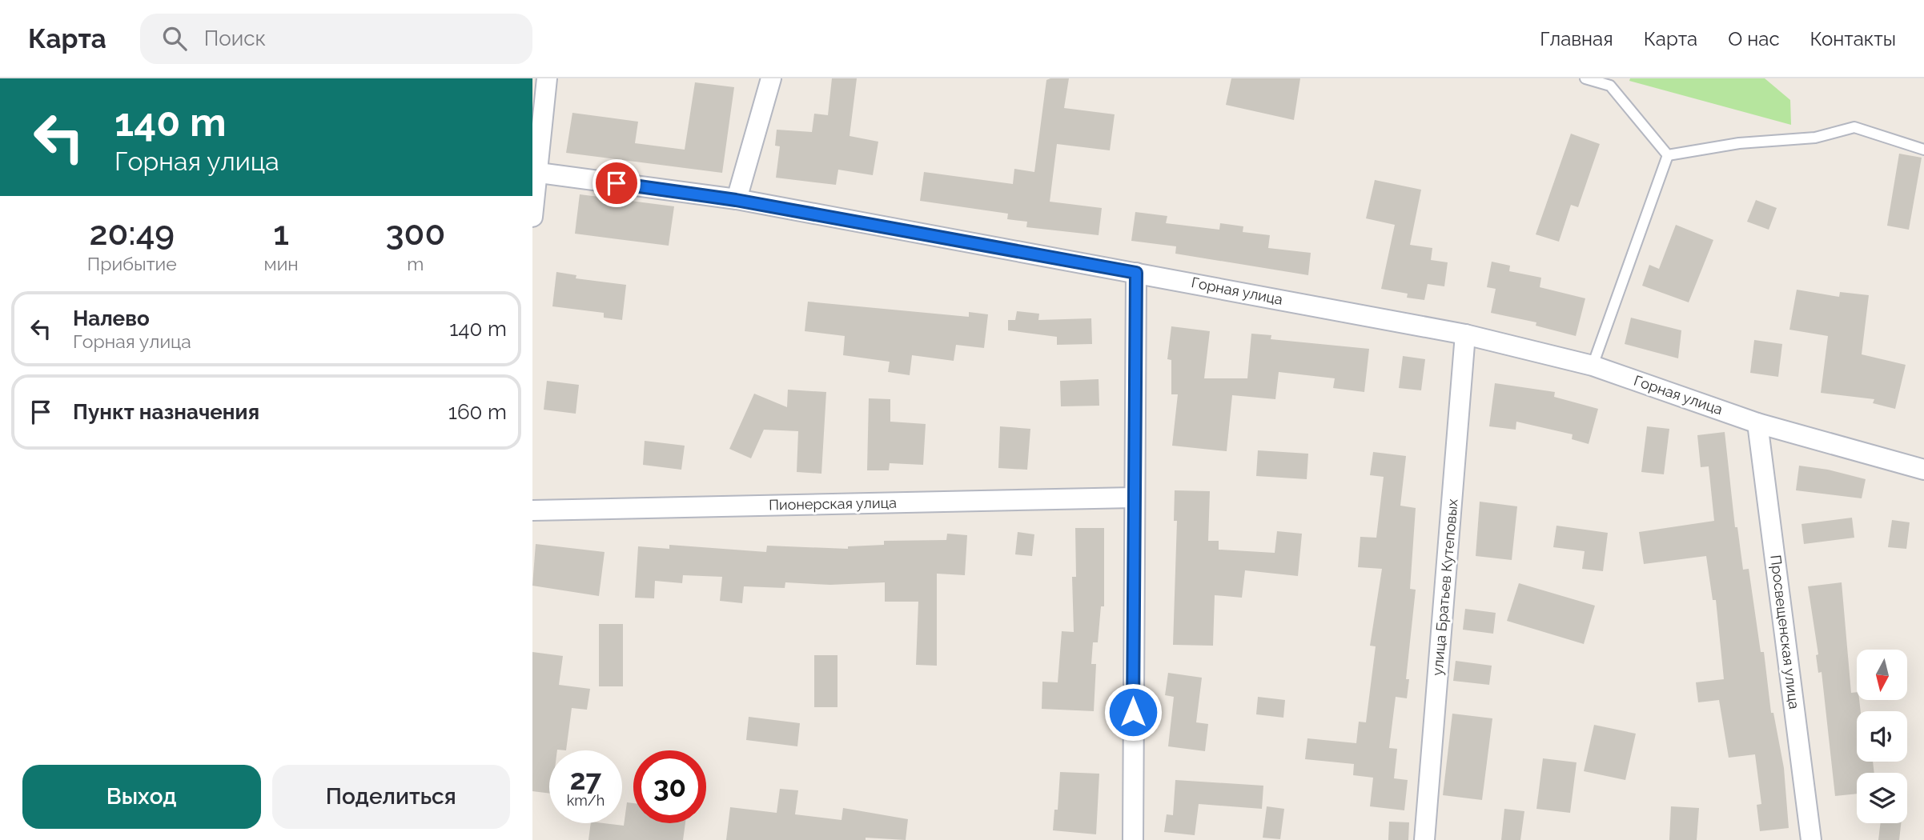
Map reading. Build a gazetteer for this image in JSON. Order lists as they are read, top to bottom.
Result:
{
  "streets": {
    "street": [
      "Горная улица",
      "Пионерская улица",
      "улица Братьев Кутеповых",
      "Просвещенская улица"
    ]
  },
  "crossings": [
    ["Горная улица", "улица Братьев Кутеповых"],
    ["Горная улица", "Просвещенская улица"]
  ],
  "north": "bottom",
  "page": {
    "header": "Карта",
    "search": "Поиск",
    "nav": [
      "Главная",
      "Карта",
      "О нас",
      "Контакты"
    ],
    "turn": ["140 m", "Горная улица"],
    "eta": [
      "20:49",
      "Прибытие",
      "1",
      "мин",
      "300",
      "m"
    ],
    "list": [
      {
        "name": "Налево",
        "note": "Горная улица",
        "value": "140 m"
      },
      {
        "name": "Пункт назначения",
        "value": "160 m"
      }
    ],
    "speed": "27 km/h",
    "limit": "30",
    "buttons": ["Выход", "Поделиться"]
  }
}
